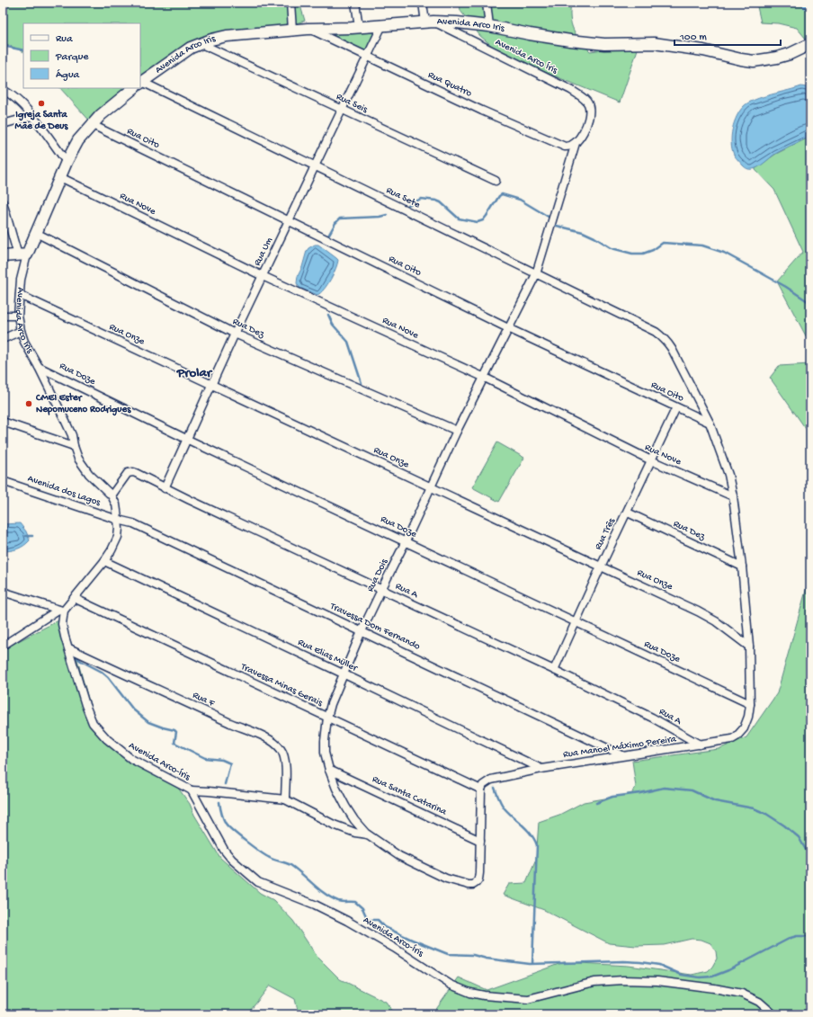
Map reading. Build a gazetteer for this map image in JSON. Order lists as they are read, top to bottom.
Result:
{
  "streets": {
    "street": [
      "Avenida Arco Iris",
      "Avenida Arco Íris",
      "Rua Quatro",
      "Rua Seis",
      "Rua Oito",
      "Rua Sete",
      "Rua Nove",
      "Rua Um",
      "Rua Dez",
      "Rua Onze",
      "Rua Doze",
      "Avenida dos Lagos",
      "Rua Três",
      "Rua Dois",
      "Rua A",
      "Travessa Dom Fernando",
      "Rua Elias Müller",
      "Travessa Minas Gerais",
      "Rua F",
      "Rua Manoel Máximo Pereira",
      "Avenida Arco-Íris",
      "Rua Santa Catarina"
    ]
  },
  "crossings": [
    ["Avenida Arco Iris", "Avenida Arco Íris"],
    ["Avenida Arco Iris", "Rua Quatro"],
    ["Avenida Arco Iris", "Rua Seis"],
    ["Avenida Arco Iris", "Rua Oito"],
    ["Avenida Arco Iris", "Rua Nove"],
    ["Avenida Arco Iris", "Rua Um"],
    ["Avenida Arco Iris", "Rua Dez"],
    ["Avenida Arco Iris", "Rua Onze"],
    ["Avenida Arco Iris", "Rua Doze"],
    ["Avenida Arco Iris", "Rua A"],
    ["Avenida Arco Íris", "Rua Quatro"],
    ["Avenida Arco Íris", "Rua Dois"],
    ["Rua Quatro", "Rua Um"],
    ["Rua Quatro", "Rua Dois"],
    ["Rua Seis", "Rua Um"],
    ["Rua Oito", "Rua Um"],
    ["Rua Oito", "Rua Três"],
    ["Rua Oito", "Rua Dois"],
    ["Rua Oito", "Rua Manoel Máximo Pereira"],
    ["Rua Sete", "Rua Um"],
    ["Rua Sete", "Rua Dois"],
    ["Rua Sete", "Rua Manoel Máximo Pereira"],
    ["Rua Nove", "Rua Um"],
    ["Rua Nove", "Rua Três"],
    ["Rua Nove", "Rua Dois"],
    ["Rua Nove", "Rua Manoel Máximo Pereira"],
    ["Rua Um", "Rua Dez"],
    ["Rua Um", "Rua Onze"],
    ["Rua Um", "Rua Doze"],
    ["Rua Um", "Rua A"],
    ["Rua Dez", "Rua Três"],
    ["Rua Dez", "Rua Dois"],
    ["Rua Dez", "Rua Manoel Máximo Pereira"],
    ["Rua Onze", "Rua Três"],
    ["Rua Onze", "Rua Dois"],
    ["Rua Onze", "Rua Manoel Máximo Pereira"],
    ["Rua Doze", "Rua Três"],
    ["Rua Doze", "Rua Dois"],
    ["Rua Doze", "Rua Manoel Máximo Pereira"],
    ["Avenida dos Lagos", "Travessa Dom Fernando"],
    ["Rua Três", "Rua A"],
    ["Rua Dois", "Rua A"],
    ["Rua Dois", "Travessa Dom Fernando"],
    ["Rua Dois", "Rua Elias Müller"],
    ["Rua Dois", "Travessa Minas Gerais"],
    ["Rua Dois", "Rua Santa Catarina"],
    ["Rua A", "Rua Manoel Máximo Pereira"],
    ["Travessa Dom Fernando", "Rua Manoel Máximo Pereira"],
    ["Rua Elias Müller", "Rua Manoel Máximo Pereira"],
    ["Travessa Minas Gerais", "Rua Manoel Máximo Pereira"],
    ["Rua F", "Avenida Arco-Íris"]
  ],
  "districts": ["Prolar"],
  "places": ["Igreja Santa Mãe de Deus", "CMEI Ester Nepomuceno Rodrigues"],
  "legend": ["Rua", "Parque", "Água"],
  "scale_bar": "100 m"
}
